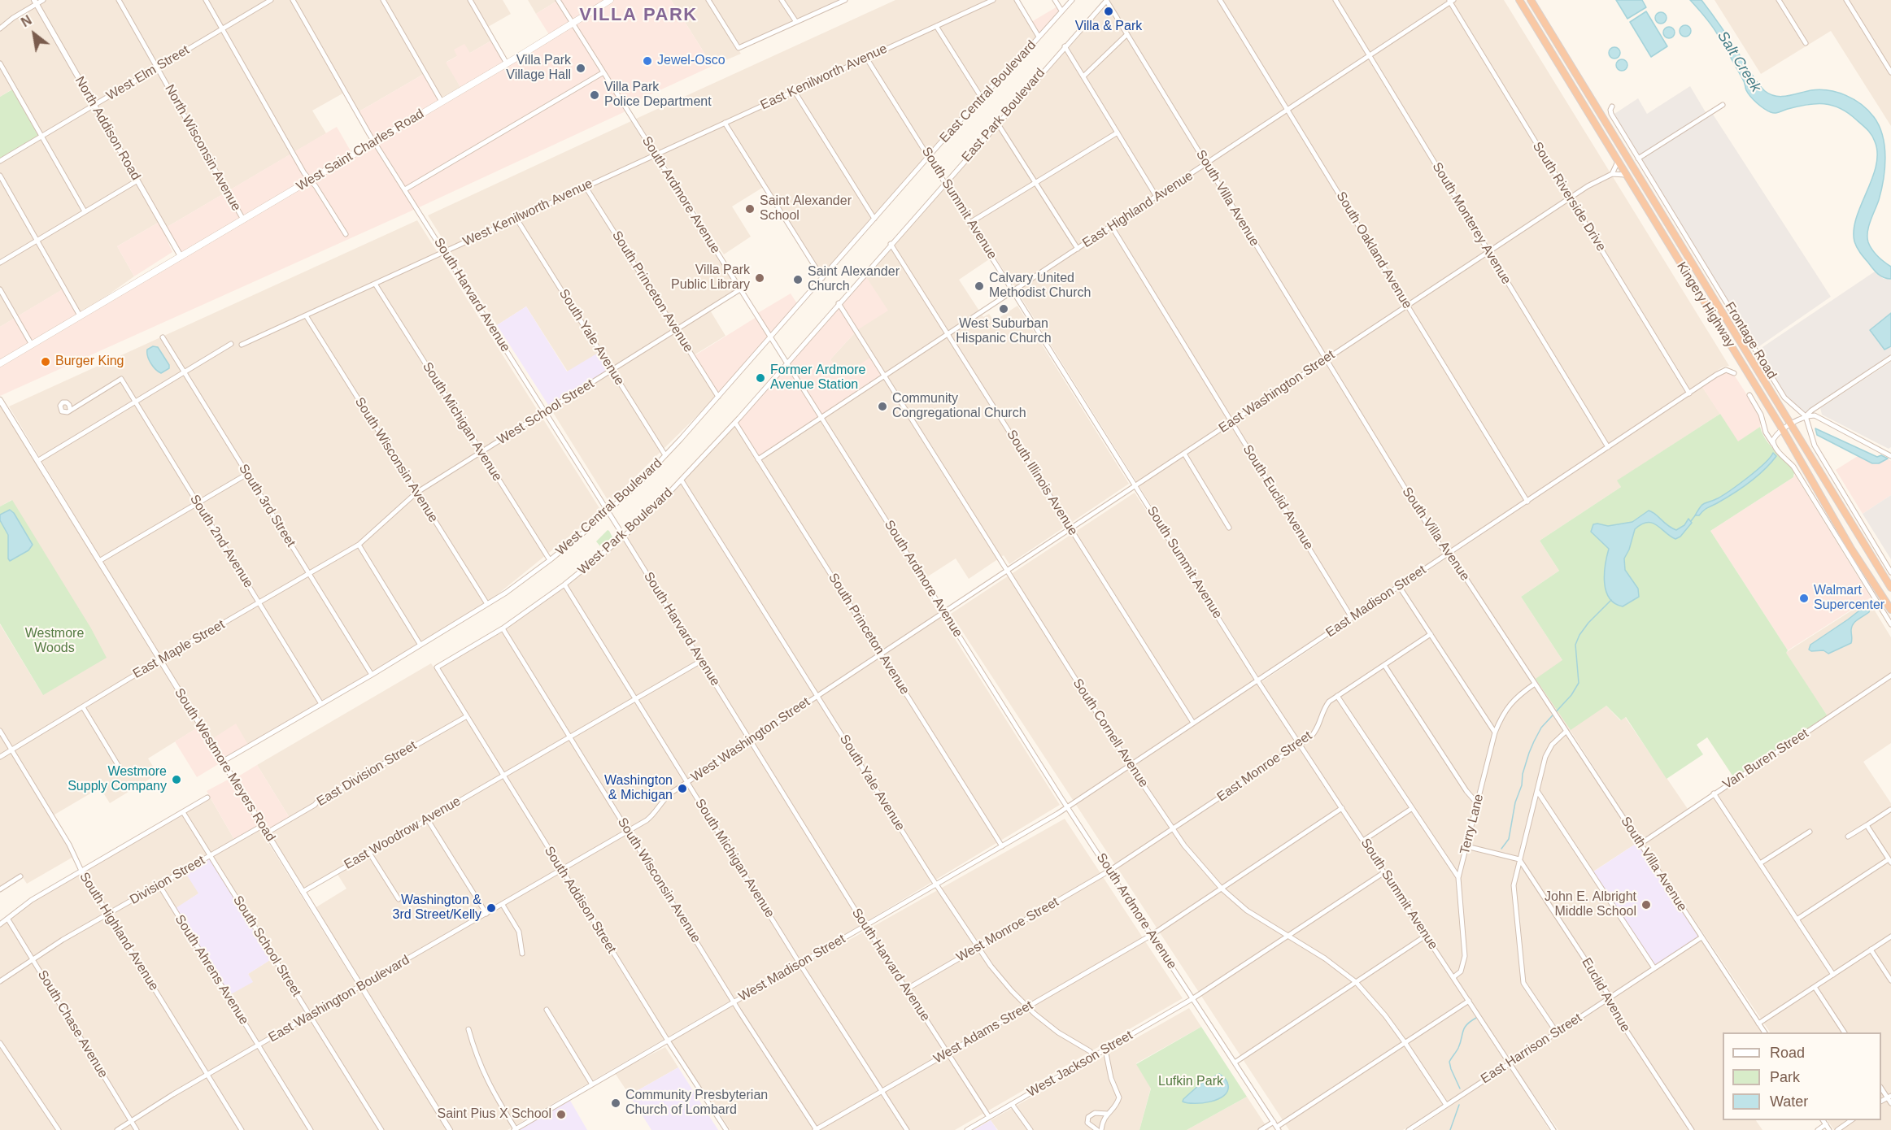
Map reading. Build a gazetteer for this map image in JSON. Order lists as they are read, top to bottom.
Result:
{
  "streets": {
    "highway": ["Kingery Highway"],
    "main road": ["West Saint Charles Road"],
    "street": [
      "West Elm Street",
      "East Kenilworth Avenue",
      "East Central Boulevard",
      "East Park Boulevard",
      "North Addison Road",
      "North Wisconsin Avenue",
      "South Ardmore Avenue",
      "South Riverside Drive",
      "South Villa Avenue",
      "South Summit Avenue",
      "East Highland Avenue",
      "West Kenilworth Avenue",
      "South Monterey Avenue",
      "South Oakland Avenue",
      "South Princeton Avenue",
      "South Harvard Avenue",
      "South Yale Avenue",
      "Frontage Road",
      "East Washington Street",
      "West School Street",
      "South Michigan Avenue",
      "South Wisconsin Avenue",
      "South Illinois Avenue",
      "South Euclid Avenue",
      "South 3rd Street",
      "West Central Boulevard",
      "West Park Boulevard",
      "South 2nd Avenue",
      "East Madison Street",
      "East Maple Street",
      "South Cornell Avenue",
      "West Washington Street",
      "Van Buren Street",
      "South Westmore Meyers Road",
      "East Monroe Street",
      "East Division Street",
      "Terry Lane",
      "East Woodrow Avenue",
      "Division Street",
      "South Addison Street",
      "West Monroe Street",
      "South Highland Avenue",
      "South School Street",
      "West Madison Street",
      "South Ahrens Avenue",
      "Euclid Avenue",
      "East Washington Boulevard",
      "South Chase Avenue",
      "West Adams Street",
      "East Harrison Street",
      "West Jackson Street"
    ]
  },
  "crossings": [
    ["West Elm Street", "North Addison Road"],
    ["West Elm Street", "North Wisconsin Avenue"],
    ["East Kenilworth Avenue", "South Ardmore Avenue"],
    ["East Kenilworth Avenue", "South Summit Avenue"],
    ["East Kenilworth Avenue", "West Kenilworth Avenue"],
    ["East Central Boulevard", "South Ardmore Avenue"],
    ["East Central Boulevard", "South Summit Avenue"],
    ["East Central Boulevard", "West Central Boulevard"],
    ["East Park Boulevard", "South Ardmore Avenue"],
    ["East Park Boulevard", "South Villa Avenue"],
    ["East Park Boulevard", "South Summit Avenue"],
    ["East Park Boulevard", "South Illinois Avenue"],
    ["East Park Boulevard", "West Park Boulevard"],
    ["East Park Boulevard", "South Cornell Avenue"],
    ["North Addison Road", "West Saint Charles Road"],
    ["North Wisconsin Avenue", "West Saint Charles Road"],
    ["West Saint Charles Road", "South Ardmore Avenue"],
    ["West Saint Charles Road", "South Harvard Avenue"],
    ["South Ardmore Avenue", "East Highland Avenue"],
    ["South Ardmore Avenue", "West Kenilworth Avenue"],
    ["South Ardmore Avenue", "East Washington Street"],
    ["South Ardmore Avenue", "West School Street"],
    ["South Ardmore Avenue", "West Central Boulevard"],
    ["South Ardmore Avenue", "West Park Boulevard"],
    ["South Ardmore Avenue", "East Madison Street"],
    ["South Ardmore Avenue", "West Washington Street"],
    ["South Ardmore Avenue", "East Monroe Street"],
    ["South Ardmore Avenue", "West Monroe Street"],
    ["South Ardmore Avenue", "West Madison Street"],
    ["South Ardmore Avenue", "West Adams Street"],
    ["South Ardmore Avenue", "West Jackson Street"],
    ["South Riverside Drive", "East Highland Avenue"],
    ["South Riverside Drive", "East Washington Street"],
    ["South Riverside Drive", "East Madison Street"],
    ["South Villa Avenue", "East Highland Avenue"],
    ["South Villa Avenue", "East Washington Street"],
    ["South Villa Avenue", "East Madison Street"],
    ["South Villa Avenue", "Van Buren Street"],
    ["South Villa Avenue", "Terry Lane"],
    ["South Villa Avenue", "East Harrison Street"],
    ["South Summit Avenue", "East Highland Avenue"],
    ["South Summit Avenue", "East Washington Street"],
    ["South Summit Avenue", "East Madison Street"],
    ["South Summit Avenue", "East Monroe Street"],
    ["South Summit Avenue", "Terry Lane"],
    ["South Summit Avenue", "West Adams Street"],
    ["South Summit Avenue", "East Harrison Street"],
    ["South Summit Avenue", "West Jackson Street"],
    ["East Highland Avenue", "South Monterey Avenue"],
    ["East Highland Avenue", "South Oakland Avenue"],
    ["East Highland Avenue", "South Princeton Avenue"],
    ["East Highland Avenue", "South Illinois Avenue"],
    ["East Highland Avenue", "South Euclid Avenue"],
    ["East Highland Avenue", "South Cornell Avenue"],
    ["West Kenilworth Avenue", "South Princeton Avenue"],
    ["West Kenilworth Avenue", "South Harvard Avenue"],
    ["West Kenilworth Avenue", "South Yale Avenue"],
    ["West Kenilworth Avenue", "South Michigan Avenue"],
    ["West Kenilworth Avenue", "South Wisconsin Avenue"],
    ["South Monterey Avenue", "East Washington Street"],
    ["South Monterey Avenue", "East Madison Street"],
    ["South Oakland Avenue", "East Washington Street"],
    ["South Oakland Avenue", "East Madison Street"],
    ["South Princeton Avenue", "West School Street"],
    ["South Princeton Avenue", "West Central Boulevard"],
    ["South Princeton Avenue", "West Park Boulevard"],
    ["South Princeton Avenue", "West Washington Street"],
    ["South Princeton Avenue", "West Madison Street"],
    ["South Harvard Avenue", "West School Street"],
    ["South Harvard Avenue", "West Central Boulevard"],
    ["South Harvard Avenue", "West Park Boulevard"],
    ["South Harvard Avenue", "West Washington Street"],
    ["South Harvard Avenue", "East Woodrow Avenue"],
    ["South Harvard Avenue", "West Monroe Street"],
    ["South Harvard Avenue", "West Madison Street"],
    ["South Harvard Avenue", "West Adams Street"],
    ["South Harvard Avenue", "West Jackson Street"],
    ["South Yale Avenue", "West School Street"],
    ["South Yale Avenue", "West Central Boulevard"],
    ["South Yale Avenue", "West Park Boulevard"],
    ["South Yale Avenue", "West Washington Street"],
    ["South Yale Avenue", "West Monroe Street"],
    ["South Yale Avenue", "West Madison Street"],
    ["South Yale Avenue", "West Adams Street"],
    ["South Yale Avenue", "West Jackson Street"],
    ["East Washington Street", "South Illinois Avenue"],
    ["East Washington Street", "South Euclid Avenue"],
    ["East Washington Street", "South Cornell Avenue"],
    ["East Washington Street", "West Washington Street"],
    ["West School Street", "South Michigan Avenue"],
    ["West School Street", "South Wisconsin Avenue"],
    ["West School Street", "East Maple Street"],
    ["South Michigan Avenue", "West Central Boulevard"],
    ["South Michigan Avenue", "West Park Boulevard"],
    ["South Michigan Avenue", "West Washington Street"],
    ["South Michigan Avenue", "East Woodrow Avenue"],
    ["South Michigan Avenue", "West Madison Street"],
    ["South Michigan Avenue", "West Adams Street"],
    ["South Wisconsin Avenue", "West Central Boulevard"],
    ["South Wisconsin Avenue", "West Park Boulevard"],
    ["South Wisconsin Avenue", "West Washington Street"],
    ["South Wisconsin Avenue", "East Woodrow Avenue"],
    ["South Wisconsin Avenue", "West Madison Street"],
    ["South Wisconsin Avenue", "West Adams Street"],
    ["South Illinois Avenue", "East Madison Street"],
    ["South Euclid Avenue", "East Madison Street"],
    ["South 3rd Street", "West Central Boulevard"],
    ["South 3rd Street", "East Maple Street"],
    ["West Central Boulevard", "South 2nd Avenue"],
    ["West Central Boulevard", "South Westmore Meyers Road"],
    ["West Park Boulevard", "South Addison Street"],
    ["South 2nd Avenue", "East Maple Street"],
    ["East Madison Street", "South Cornell Avenue"],
    ["East Madison Street", "West Madison Street"],
    ["East Maple Street", "South Westmore Meyers Road"],
    ["East Maple Street", "South Highland Avenue"],
    ["South Cornell Avenue", "East Monroe Street"],
    ["South Cornell Avenue", "West Adams Street"],
    ["South Cornell Avenue", "East Harrison Street"],
    ["South Cornell Avenue", "West Jackson Street"],
    ["West Washington Street", "South Addison Street"],
    ["West Washington Street", "East Washington Boulevard"],
    ["South Westmore Meyers Road", "East Division Street"],
    ["South Westmore Meyers Road", "East Woodrow Avenue"],
    ["South Westmore Meyers Road", "Division Street"],
    ["South Westmore Meyers Road", "East Washington Boulevard"],
    ["East Monroe Street", "West Monroe Street"],
    ["East Division Street", "South Addison Street"],
    ["East Woodrow Avenue", "South Addison Street"],
    ["Division Street", "South Highland Avenue"],
    ["Division Street", "South School Street"],
    ["Division Street", "South Ahrens Avenue"],
    ["Division Street", "South Chase Avenue"],
    ["South Addison Street", "West Madison Street"],
    ["South Addison Street", "East Washington Boulevard"],
    ["South Highland Avenue", "East Washington Boulevard"],
    ["South School Street", "East Washington Boulevard"],
    ["South Ahrens Avenue", "East Washington Boulevard"],
    ["Euclid Avenue", "East Harrison Street"],
    ["East Washington Boulevard", "South Chase Avenue"]
  ],
  "districts": ["VILLA PARK"],
  "water": ["Salt Creek"],
  "parks": ["Westmore Woods", "Lufkin Park"],
  "places": [
    "Villa & Park",
    "Jewel-Osco",
    "Villa Park Village Hall",
    "Villa Park Police Department",
    "Saint Alexander School",
    "Villa Park Public Library",
    "Saint Alexander Church",
    "Calvary United Methodist Church",
    "West Suburban Hispanic Church",
    "Burger King",
    "Former Ardmore Avenue Station",
    "Community Congregational Church",
    "Walmart Supercenter",
    "Westmore Supply Company",
    "Washington & Michigan",
    "John E. Albright Middle School",
    "Washington & 3rd Street/Kelly",
    "Community Presbyterian Church of Lombard",
    "Saint Pius X School"
  ],
  "legend": ["Road", "Park", "Water"],
  "north": "top left"
}
